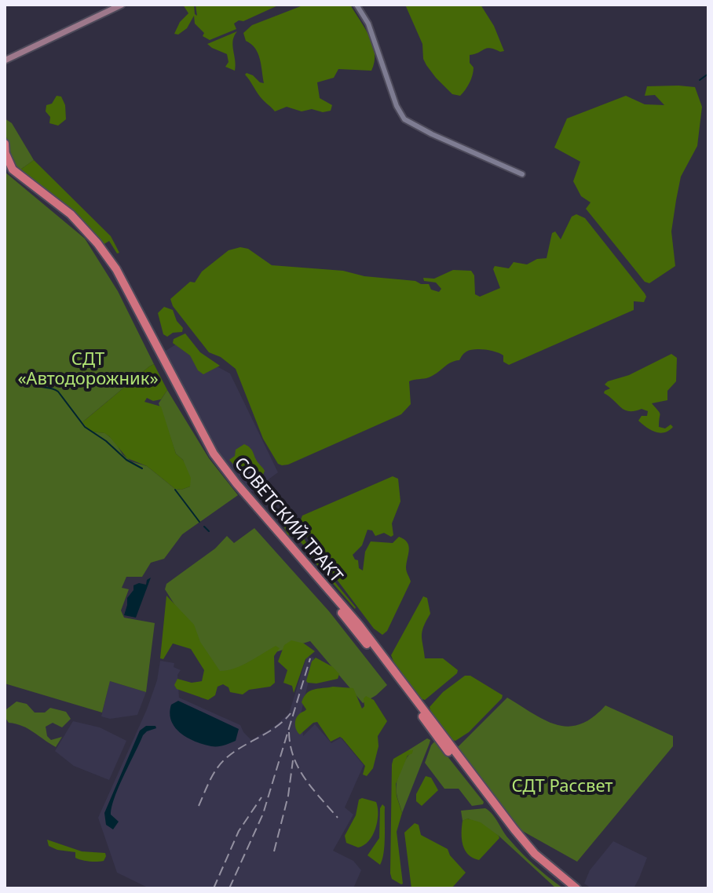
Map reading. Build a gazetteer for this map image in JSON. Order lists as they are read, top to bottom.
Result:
{
  "streets": {
    "highway": ["СОВЕТСКИЙ ТРАКТ"]
  },
  "parks": ["СДТ «Автодорожник»", "СДТ Рассвет"]
}
